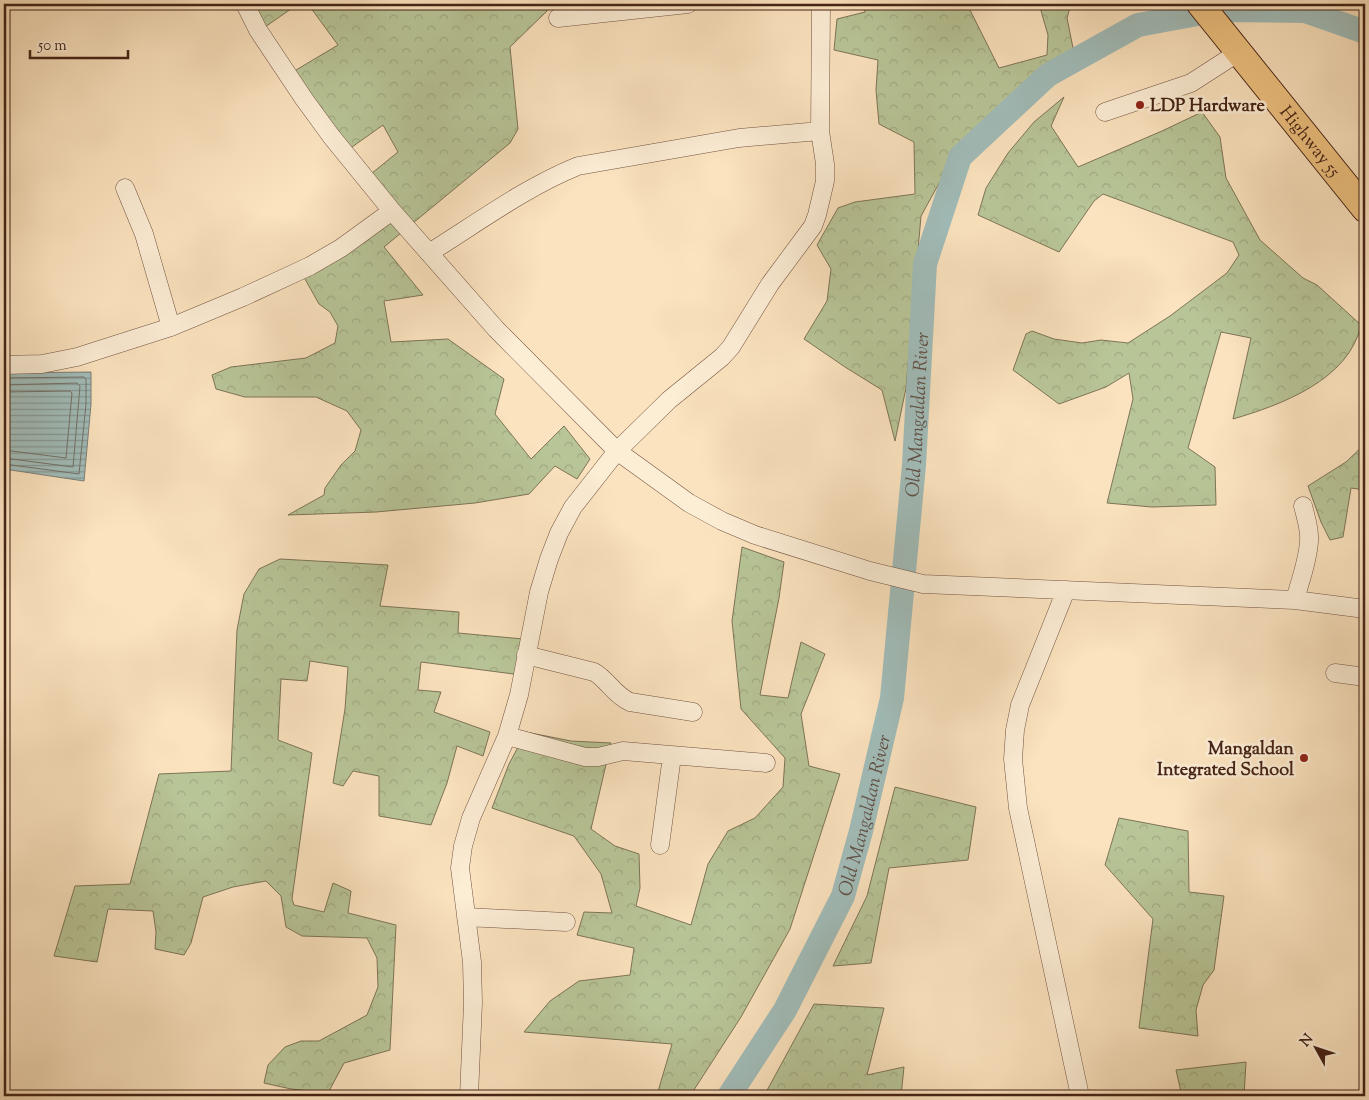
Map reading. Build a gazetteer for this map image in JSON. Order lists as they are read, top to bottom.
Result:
{
  "streets": {
    "highway": ["Highway 55"]
  },
  "water": ["Old Mangaldan River"],
  "places": ["LDP Hardware", "Mangaldan Integrated School"],
  "scale_bar": "50 m",
  "north": "top left"
}
